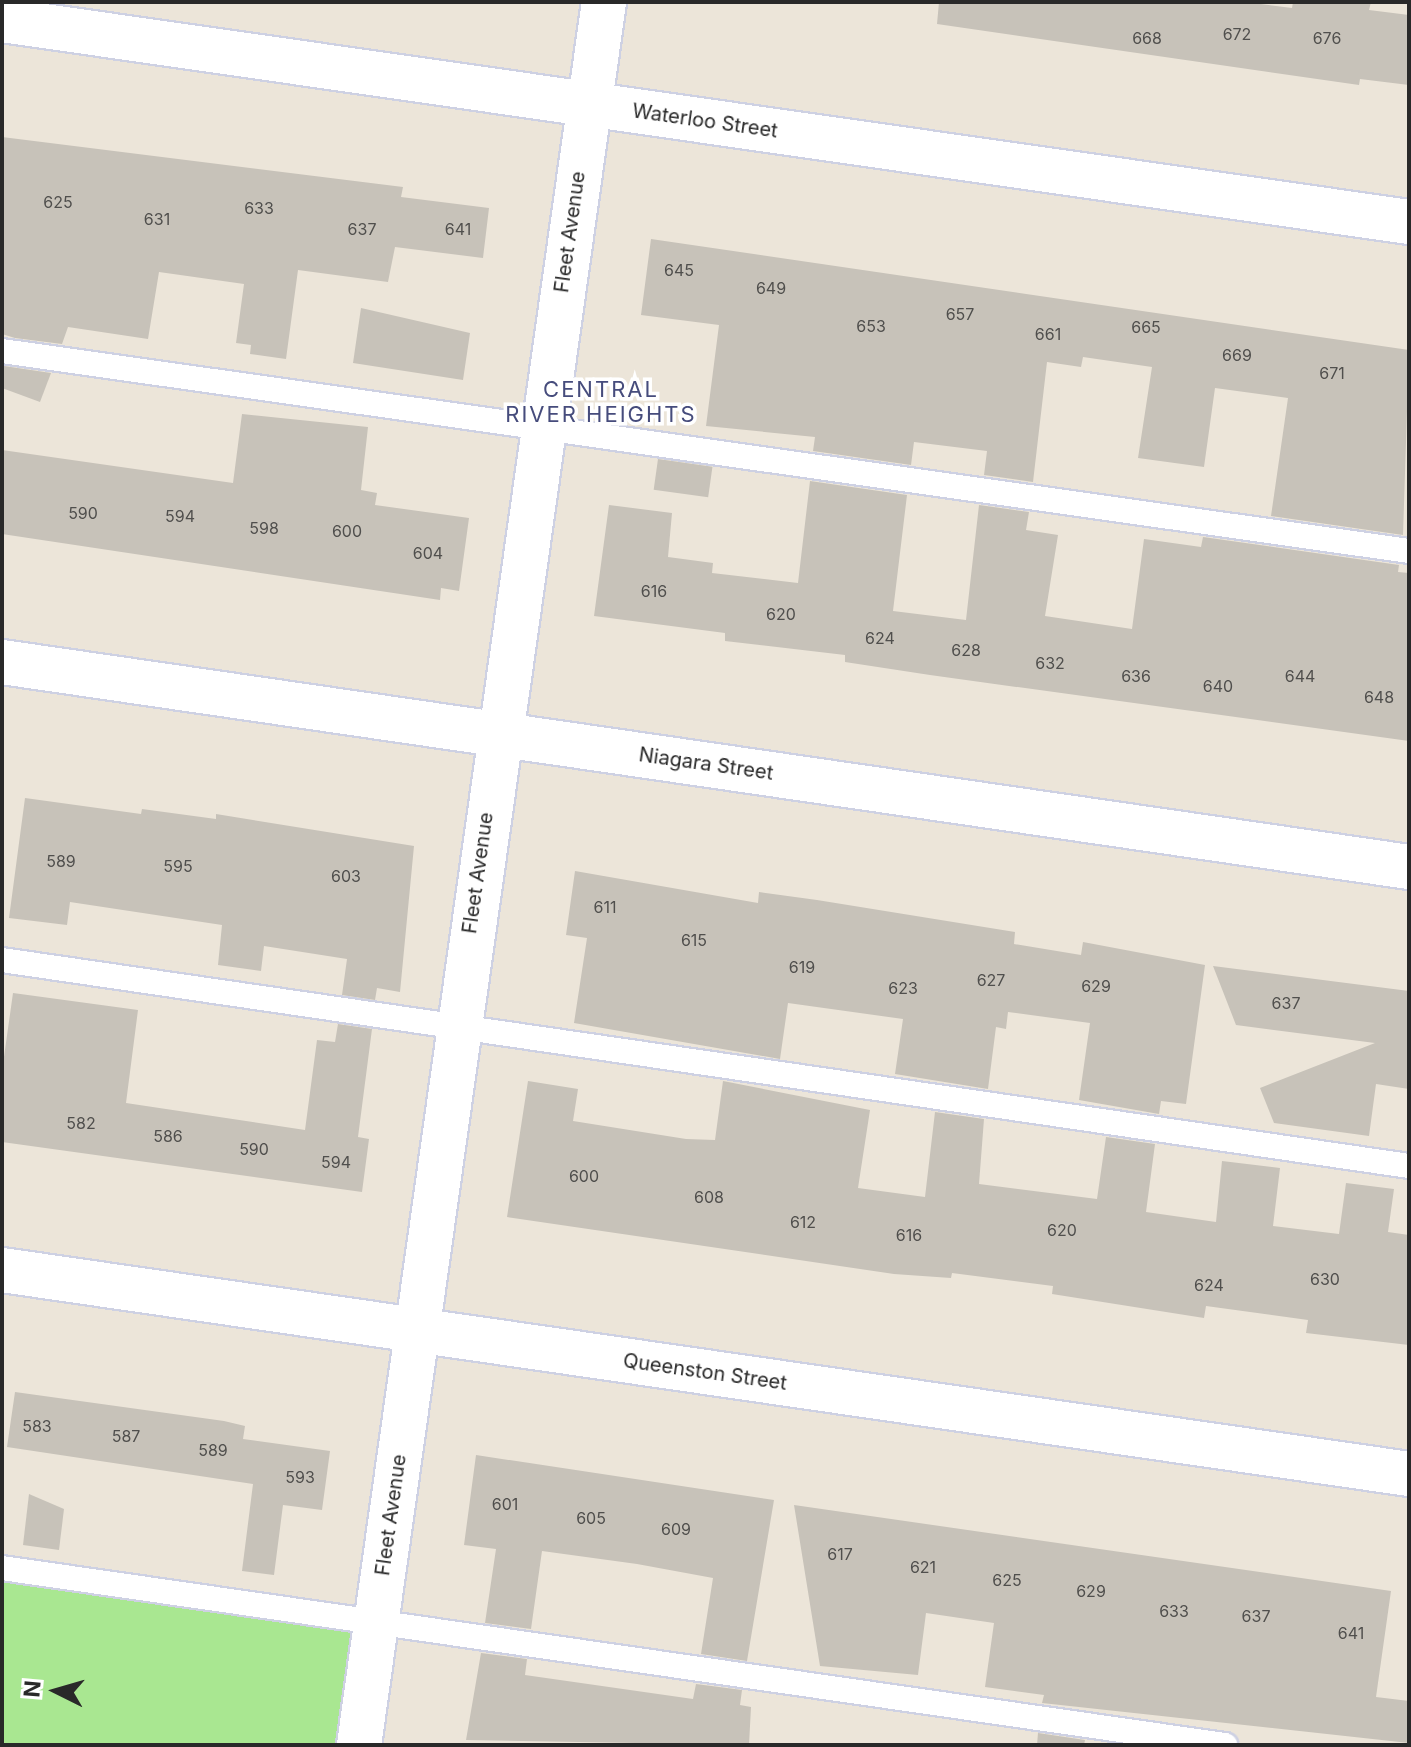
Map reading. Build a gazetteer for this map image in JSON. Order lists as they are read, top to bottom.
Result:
{
  "streets": {
    "street": [
      "Waterloo Street",
      "Fleet Avenue",
      "Niagara Street",
      "Queenston Street"
    ]
  },
  "crossings": [
    ["Waterloo Street", "Fleet Avenue"],
    ["Fleet Avenue", "Niagara Street"],
    ["Fleet Avenue", "Queenston Street"]
  ],
  "districts": ["CENTRAL RIVER HEIGHTS"],
  "house_numbers": [
    "672",
    "668",
    "676",
    "625",
    "633",
    "631",
    "637",
    "641",
    "645",
    "649",
    "657",
    "653",
    "665",
    "661",
    "669",
    "671",
    "590",
    "594",
    "598",
    "600",
    "604",
    "616",
    "620",
    "624",
    "628",
    "632",
    "636",
    "644",
    "640",
    "648",
    "589",
    "595",
    "603",
    "611",
    "615",
    "619",
    "627",
    "629",
    "623",
    "637",
    "582",
    "586",
    "590",
    "594",
    "600",
    "608",
    "612",
    "620",
    "616",
    "630",
    "624",
    "583",
    "587",
    "589",
    "593",
    "601",
    "605",
    "609",
    "617",
    "621",
    "625",
    "629",
    "633",
    "637",
    "641"
  ],
  "north": "left"
}
